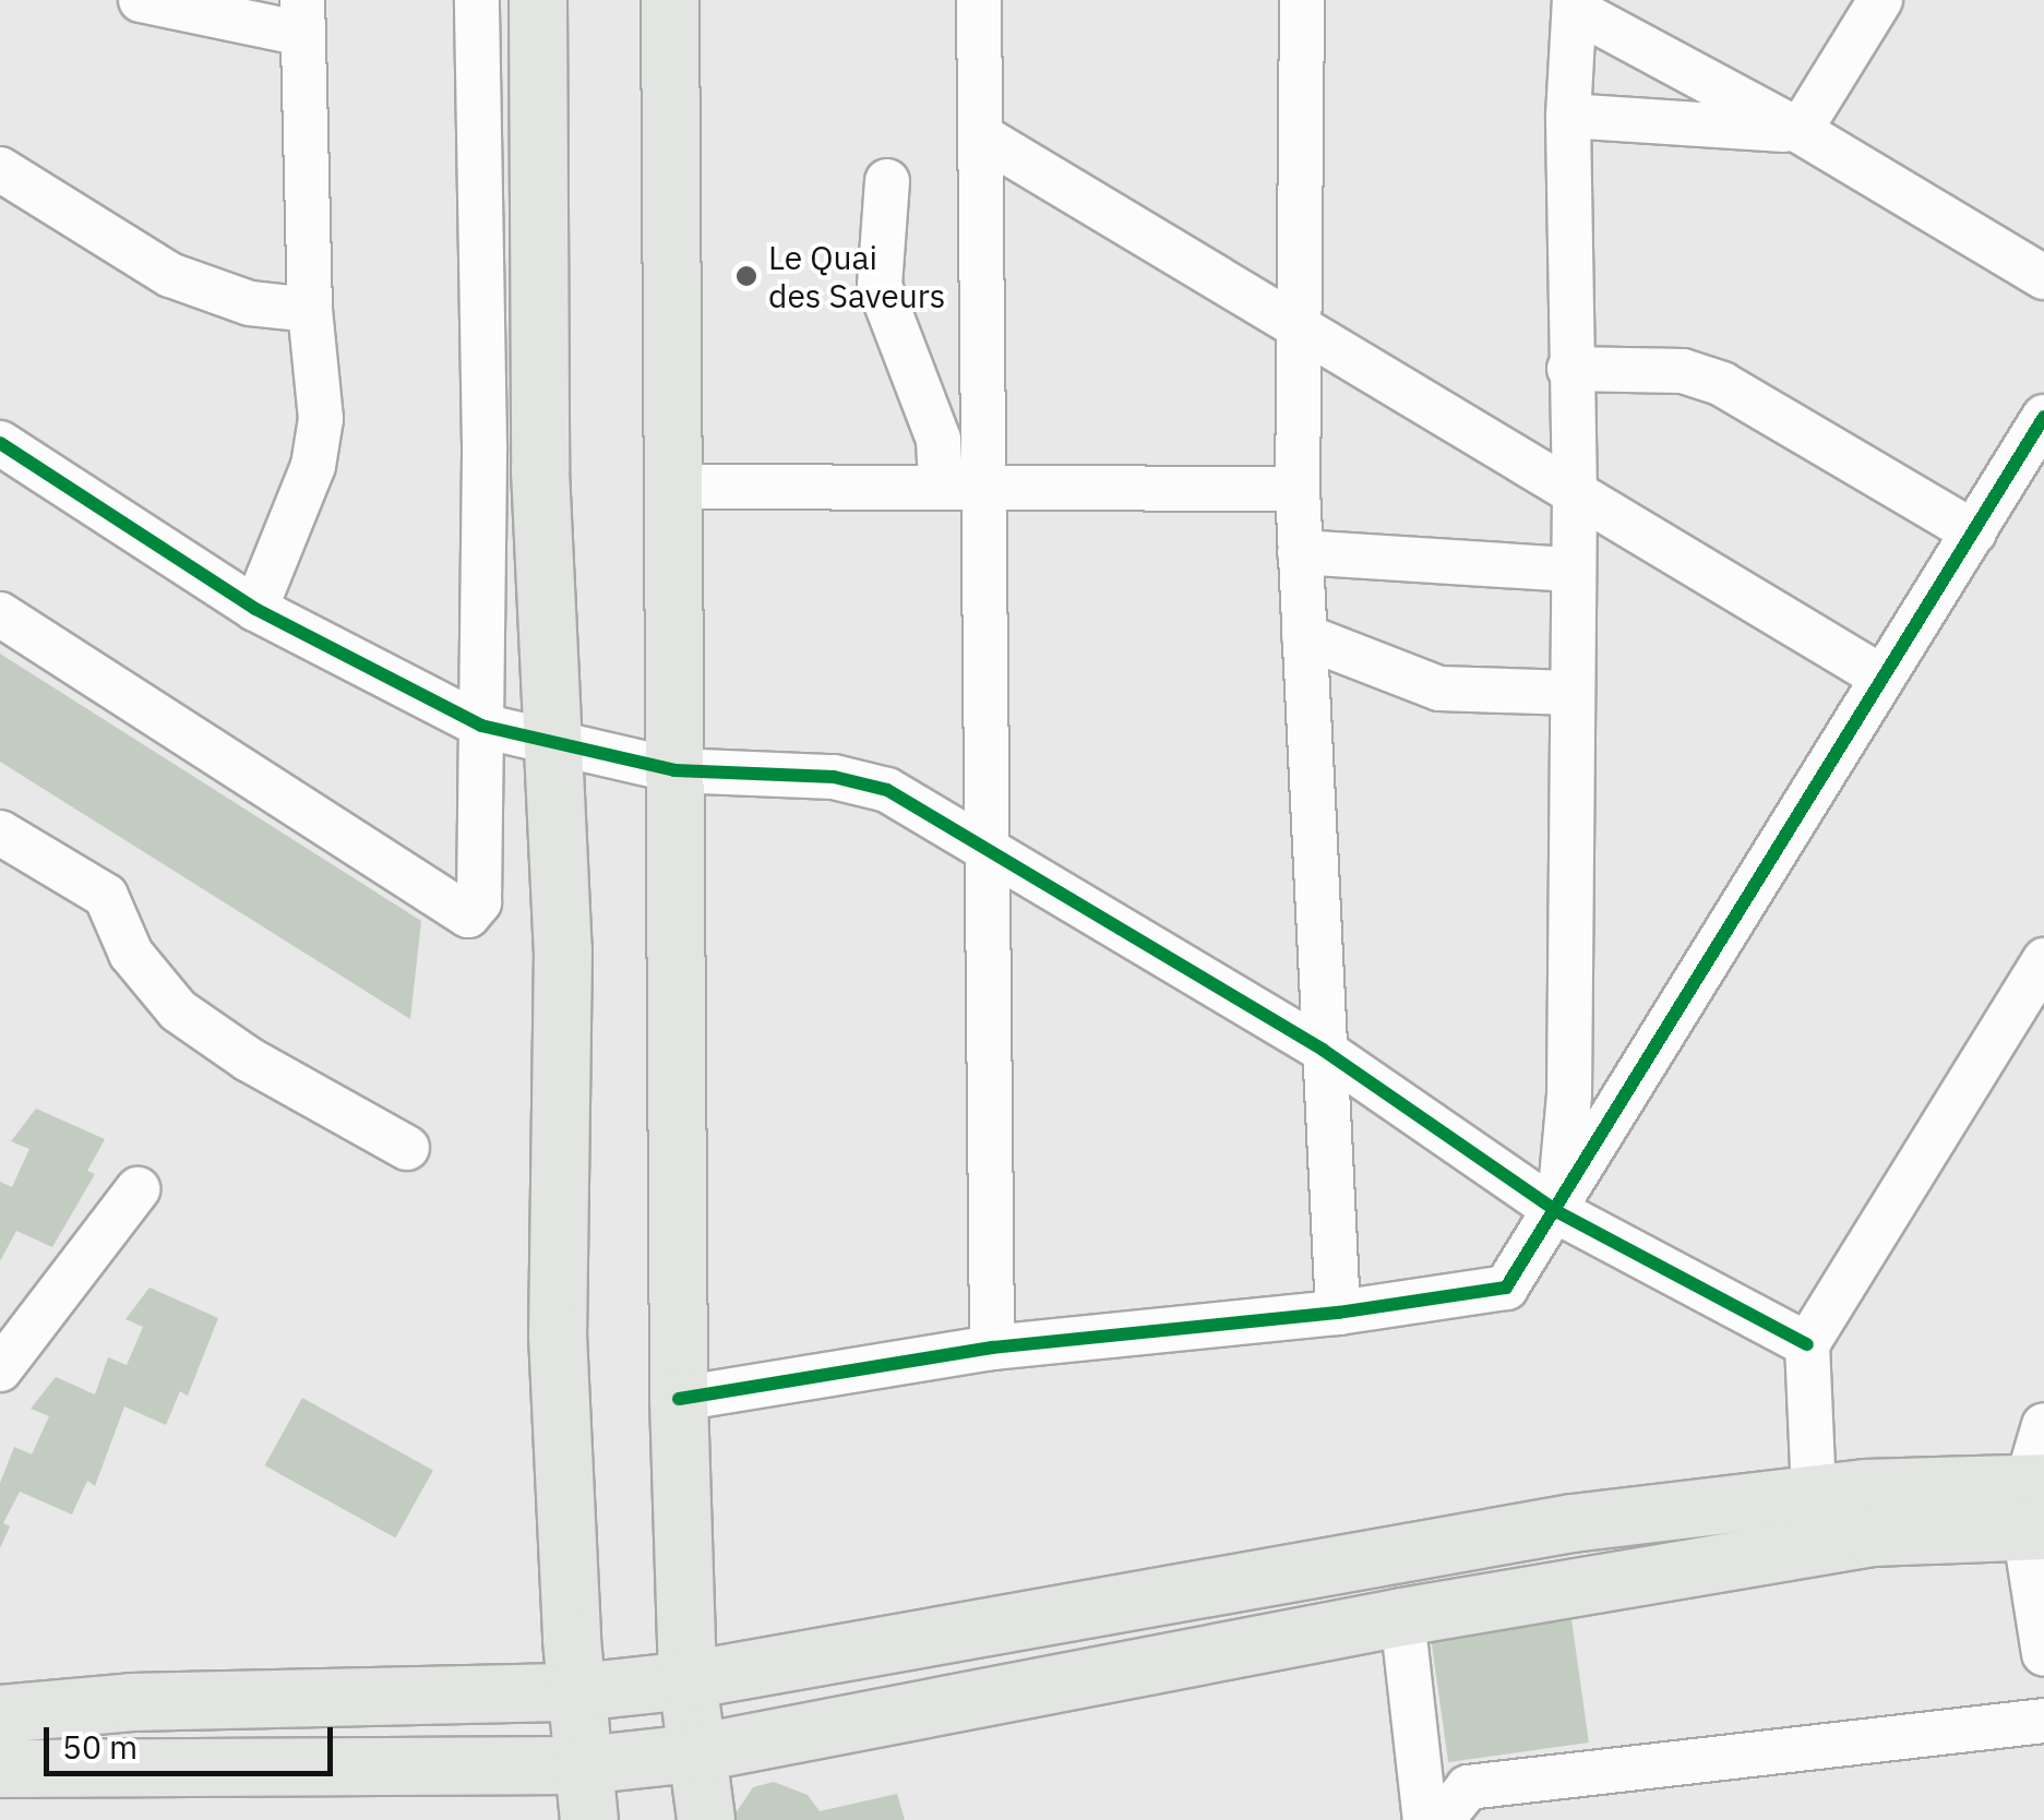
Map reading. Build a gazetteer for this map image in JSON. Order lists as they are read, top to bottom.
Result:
{
  "places": ["Le Quai des Saveurs"],
  "scale_bar": "50 m"
}
